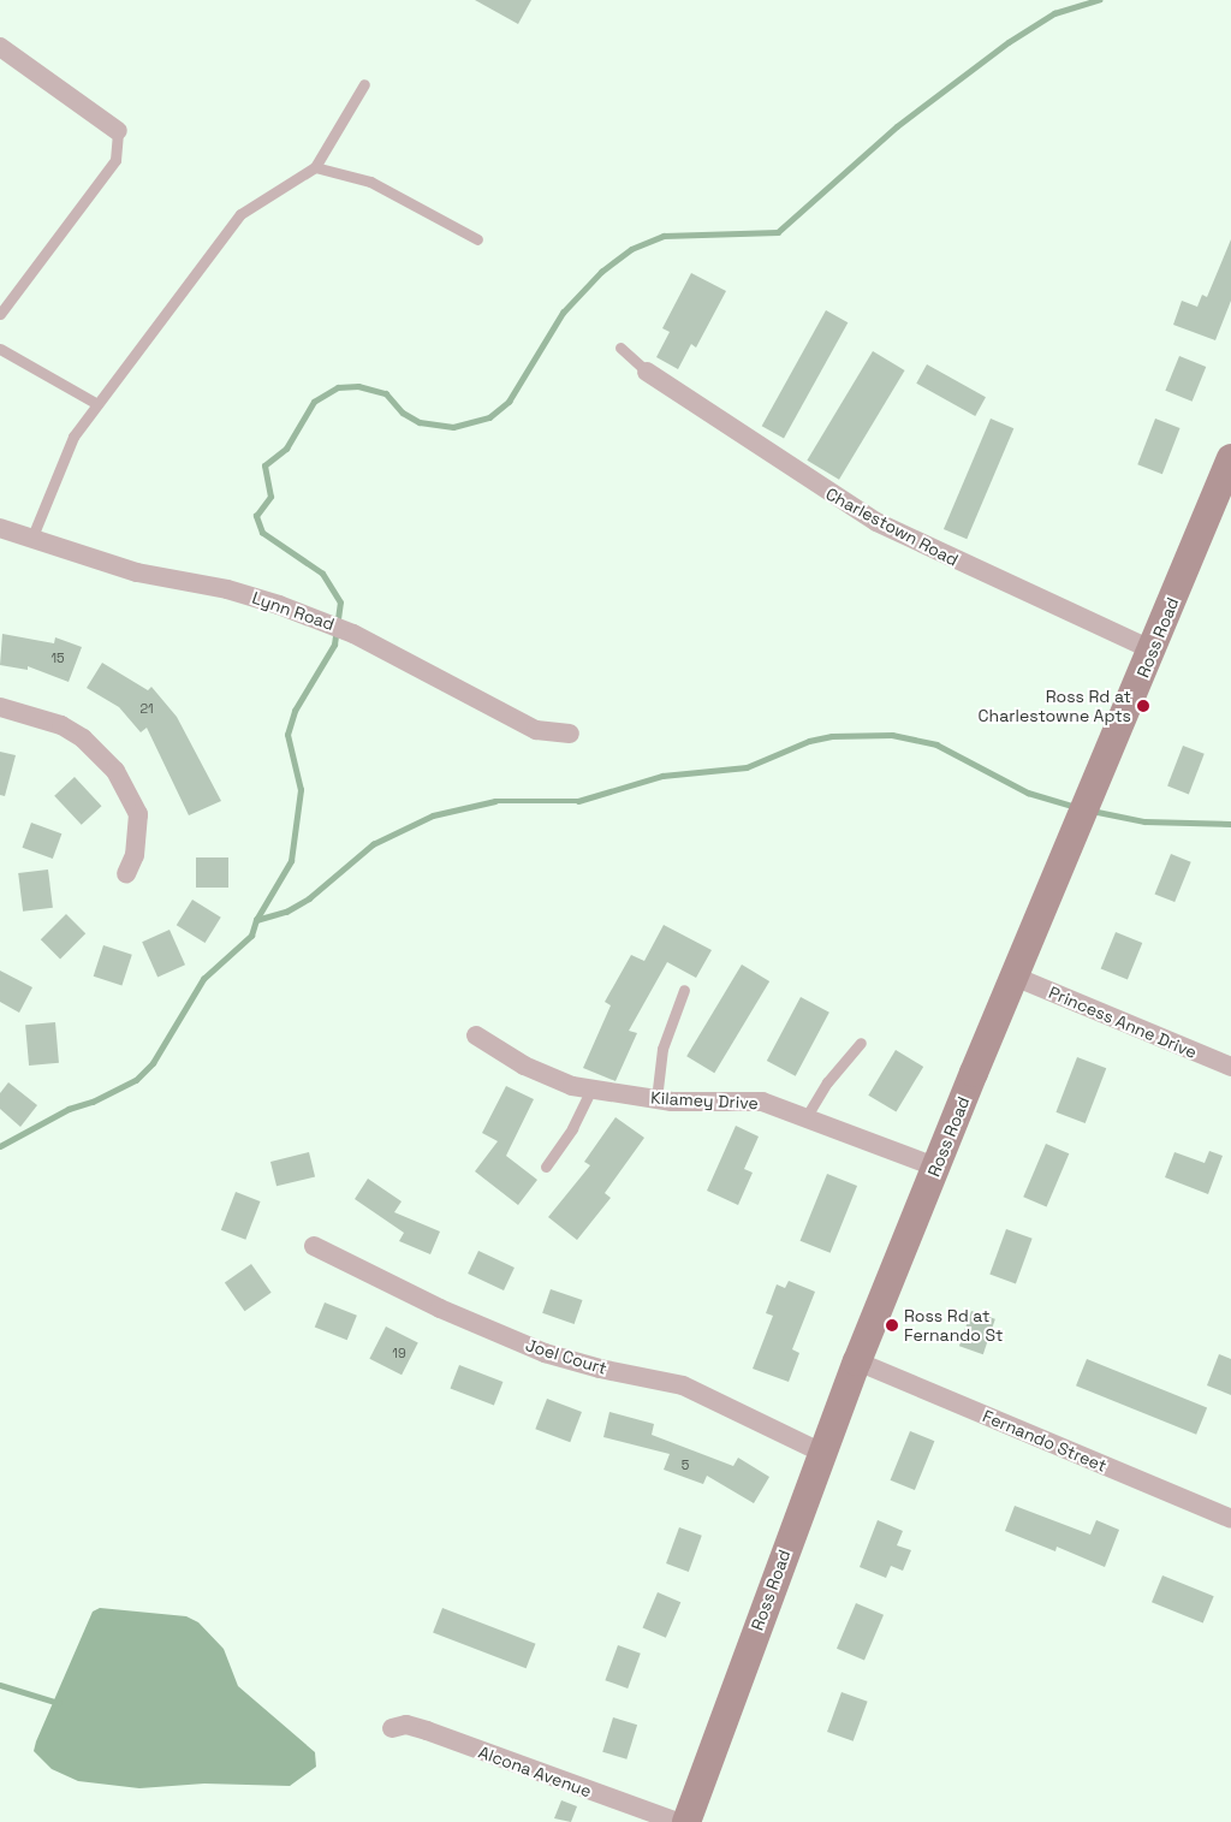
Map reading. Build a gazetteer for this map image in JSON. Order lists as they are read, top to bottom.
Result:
{
  "streets": {
    "street": [
      "Charlestown Road",
      "Lynn Road",
      "Ross Road",
      "Princess Anne Drive",
      "Kilamey Drive",
      "Joel Court",
      "Fernando Street",
      "Alcona Avenue"
    ]
  },
  "crossings": [
    ["Charlestown Road", "Ross Road"],
    ["Ross Road", "Princess Anne Drive"],
    ["Ross Road", "Kilamey Drive"],
    ["Ross Road", "Joel Court"],
    ["Ross Road", "Fernando Street"]
  ],
  "places": ["Ross Rd at Charlestowne Apts", "Ross Rd at Fernando St"],
  "house_numbers": [
    "15",
    "21",
    "19",
    "5"
  ]
}
